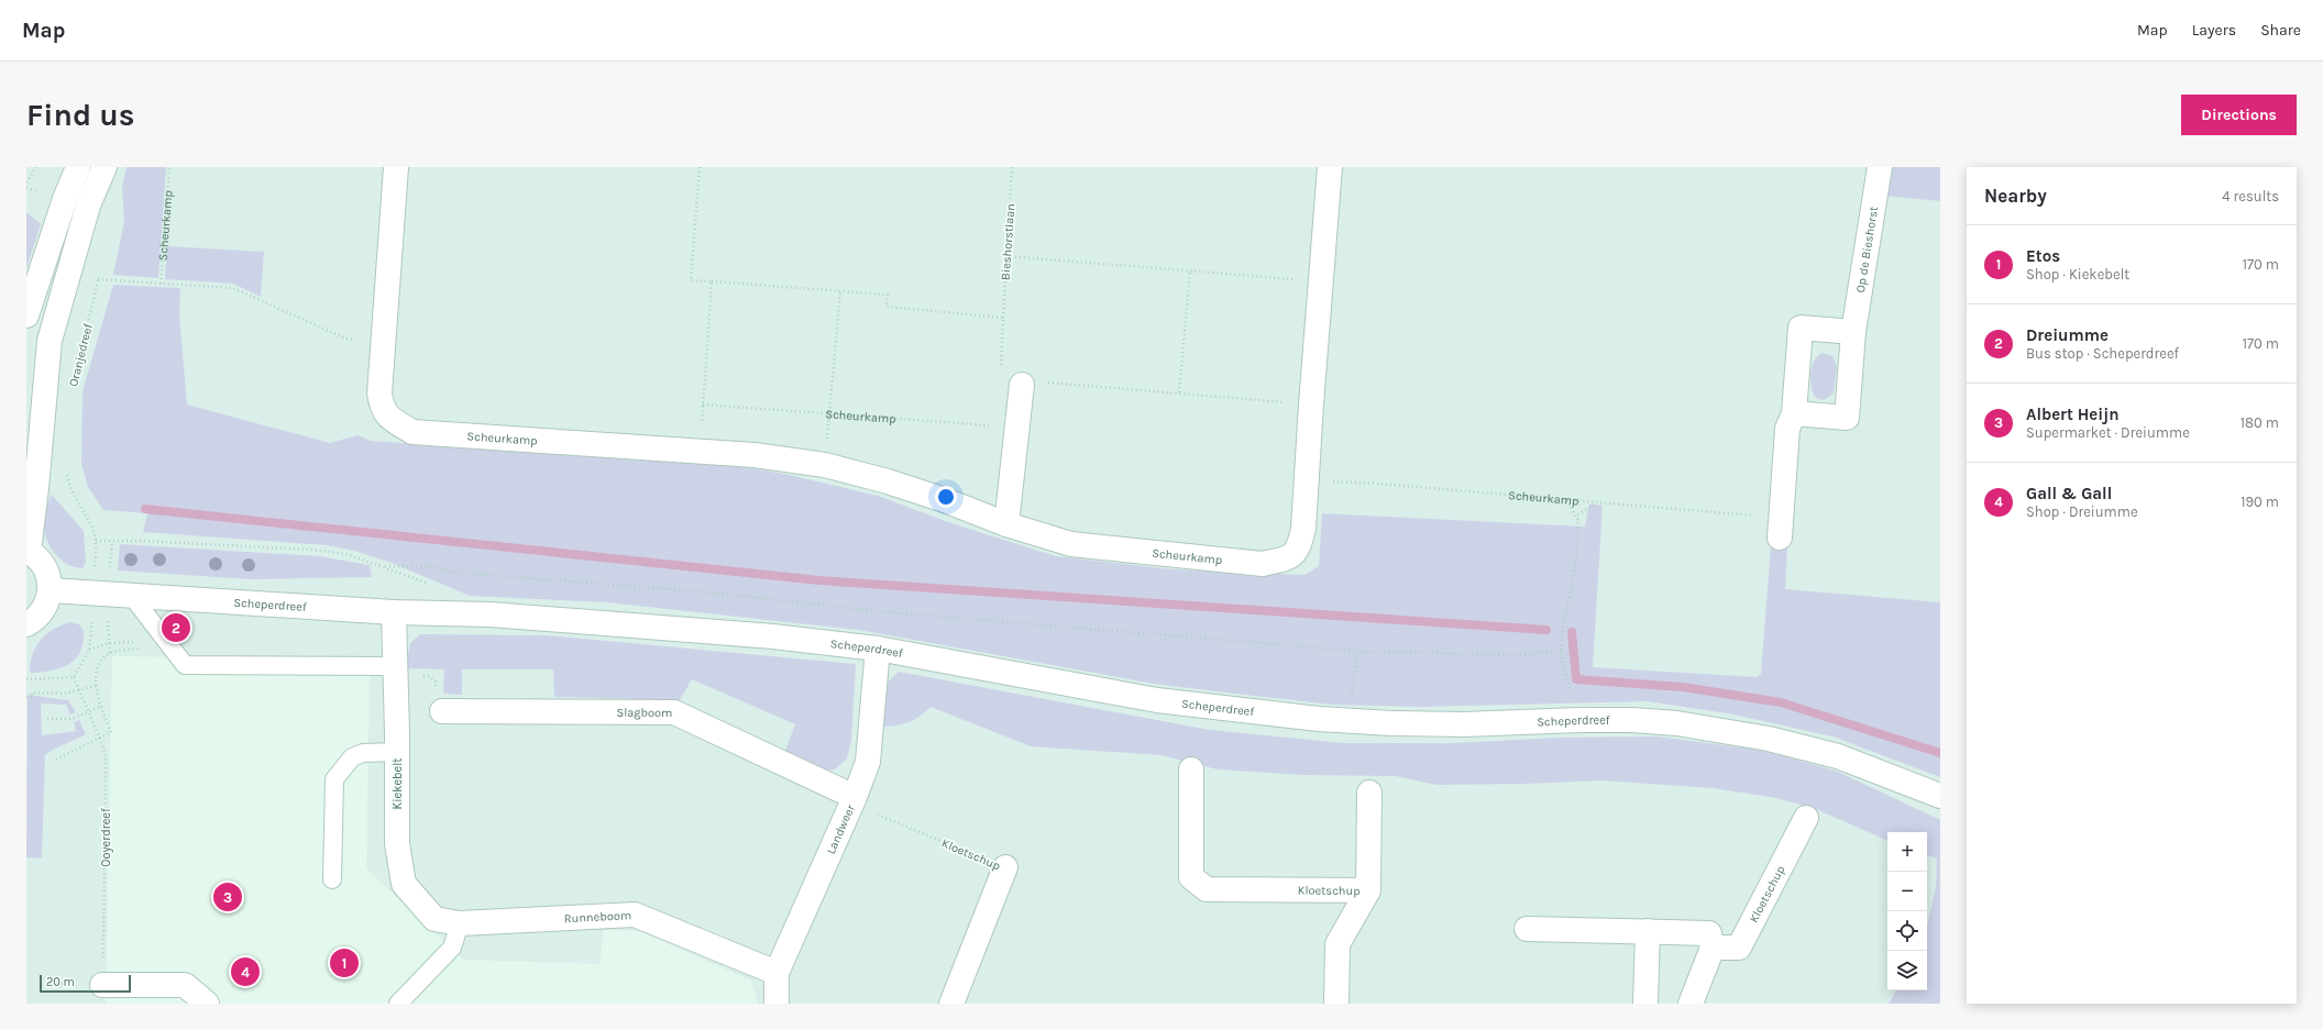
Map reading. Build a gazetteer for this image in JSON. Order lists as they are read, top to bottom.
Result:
{
  "streets": {
    "street": [
      "Scheurkamp",
      "Op de Bieshorst",
      "Scheperdreef",
      "Slagboom",
      "Kiekebelt",
      "Landweer",
      "Kloetschup",
      "Runneboom"
    ],
    "path": ["Bieshorstlaan", "Oranjedreef", "Ooyerdreef"]
  },
  "crossings": [
    ["Scheperdreef", "Kiekebelt"],
    ["Scheperdreef", "Landweer"],
    ["Slagboom", "Landweer"],
    ["Slagboom", "Kloetschup"],
    ["Kiekebelt", "Runneboom"],
    ["Landweer", "Kloetschup"],
    ["Landweer", "Runneboom"]
  ],
  "scale_bar": "20 m",
  "page": {
    "header": "Map",
    "nav": ["Map", "Layers", "Share"],
    "buttons": "Directions",
    "title": "Find us",
    "heading": ["Nearby", "4 results"],
    "list": [
      {
        "mark": "1",
        "name": "Etos",
        "note": "Shop · Kiekebelt",
        "value": "170 m"
      },
      {
        "mark": "2",
        "name": "Dreiumme",
        "note": "Bus stop · Scheperdreef",
        "value": "170 m"
      },
      {
        "mark": "3",
        "name": "Albert Heijn",
        "note": "Supermarket · Dreiumme",
        "value": "180 m"
      },
      {
        "mark": "4",
        "name": "Gall & Gall",
        "note": "Shop · Dreiumme",
        "value": "190 m"
      }
    ],
    "pins": [
      "2",
      "3",
      "1",
      "4"
    ],
    "map_buttons": ["+", "−"],
    "scale": "20 m"
  }
}
